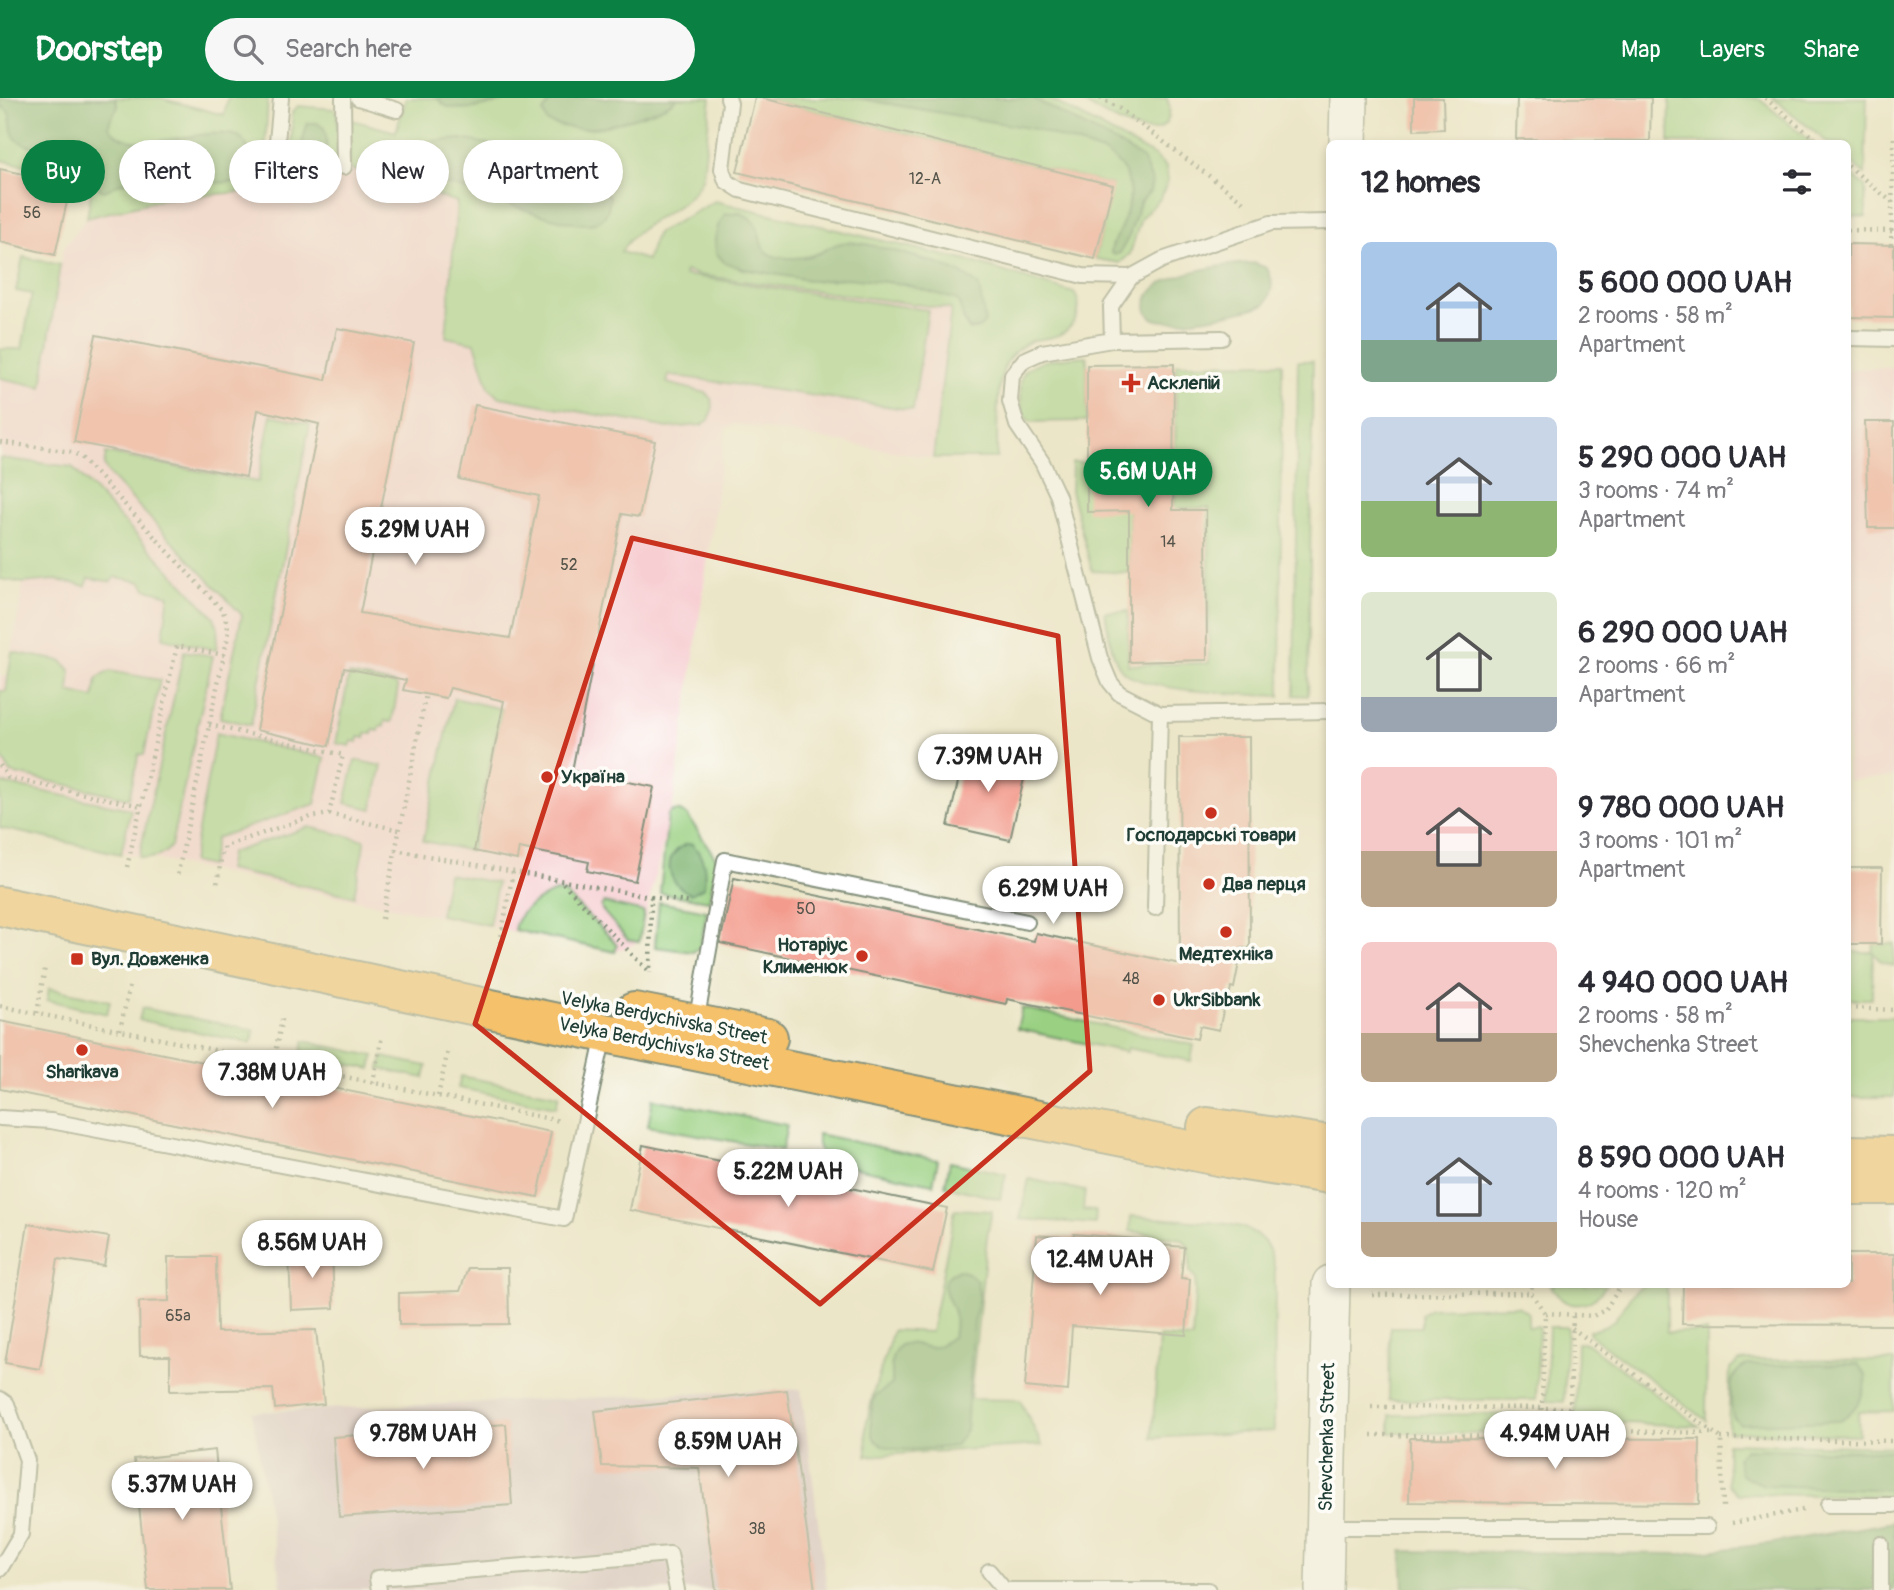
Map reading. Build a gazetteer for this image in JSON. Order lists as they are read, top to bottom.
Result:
{
  "streets": {
    "highway": ["Velyka Berdychivska Street", "Velyka Berdychivs'ka Street"],
    "street": ["Shevchenka Street"]
  },
  "places": {
    "health": ["Асклепій"],
    "other": [
      "Україна",
      "Господарські товари",
      "Два перця",
      "Медтехніка",
      "Нотаріус Клименюк",
      "UkrSibbank",
      "Sharikava"
    ],
    "transit": ["Вул. Довженка"]
  },
  "house_numbers": [
    "12-А",
    "56",
    "14",
    "52",
    "50",
    "48",
    "65а",
    "38"
  ],
  "page": {
    "header": "Doorstep",
    "search": "Search here",
    "nav": ["Map", "Layers", "Share"],
    "chip": [
      "Buy",
      "Rent",
      "Filters",
      "New",
      "Apartment"
    ],
    "heading": "12 homes",
    "list": [
      {
        "name": "5 600 000 UAH",
        "note": "2 rooms · 58 m² · Apartment"
      },
      {
        "name": "5 290 000 UAH",
        "note": "3 rooms · 74 m² · Apartment"
      },
      {
        "name": "6 290 000 UAH",
        "note": "2 rooms · 66 m² · Apartment"
      },
      {
        "name": "9 780 000 UAH",
        "note": "3 rooms · 101 m² · Apartment"
      },
      {
        "name": "4 940 000 UAH",
        "note": "2 rooms · 58 m² · Shevchenka Street"
      },
      {
        "name": "8 590 000 UAH",
        "note": "4 rooms · 120 m² · House"
      }
    ],
    "price": [
      "5.6M UAH",
      "5.29M UAH",
      "7.39M UAH",
      "6.29M UAH",
      "7.38M UAH",
      "5.22M UAH",
      "8.56M UAH",
      "12.4M UAH",
      "9.78M UAH",
      "4.94M UAH",
      "8.59M UAH",
      "5.37M UAH"
    ]
  }
}
